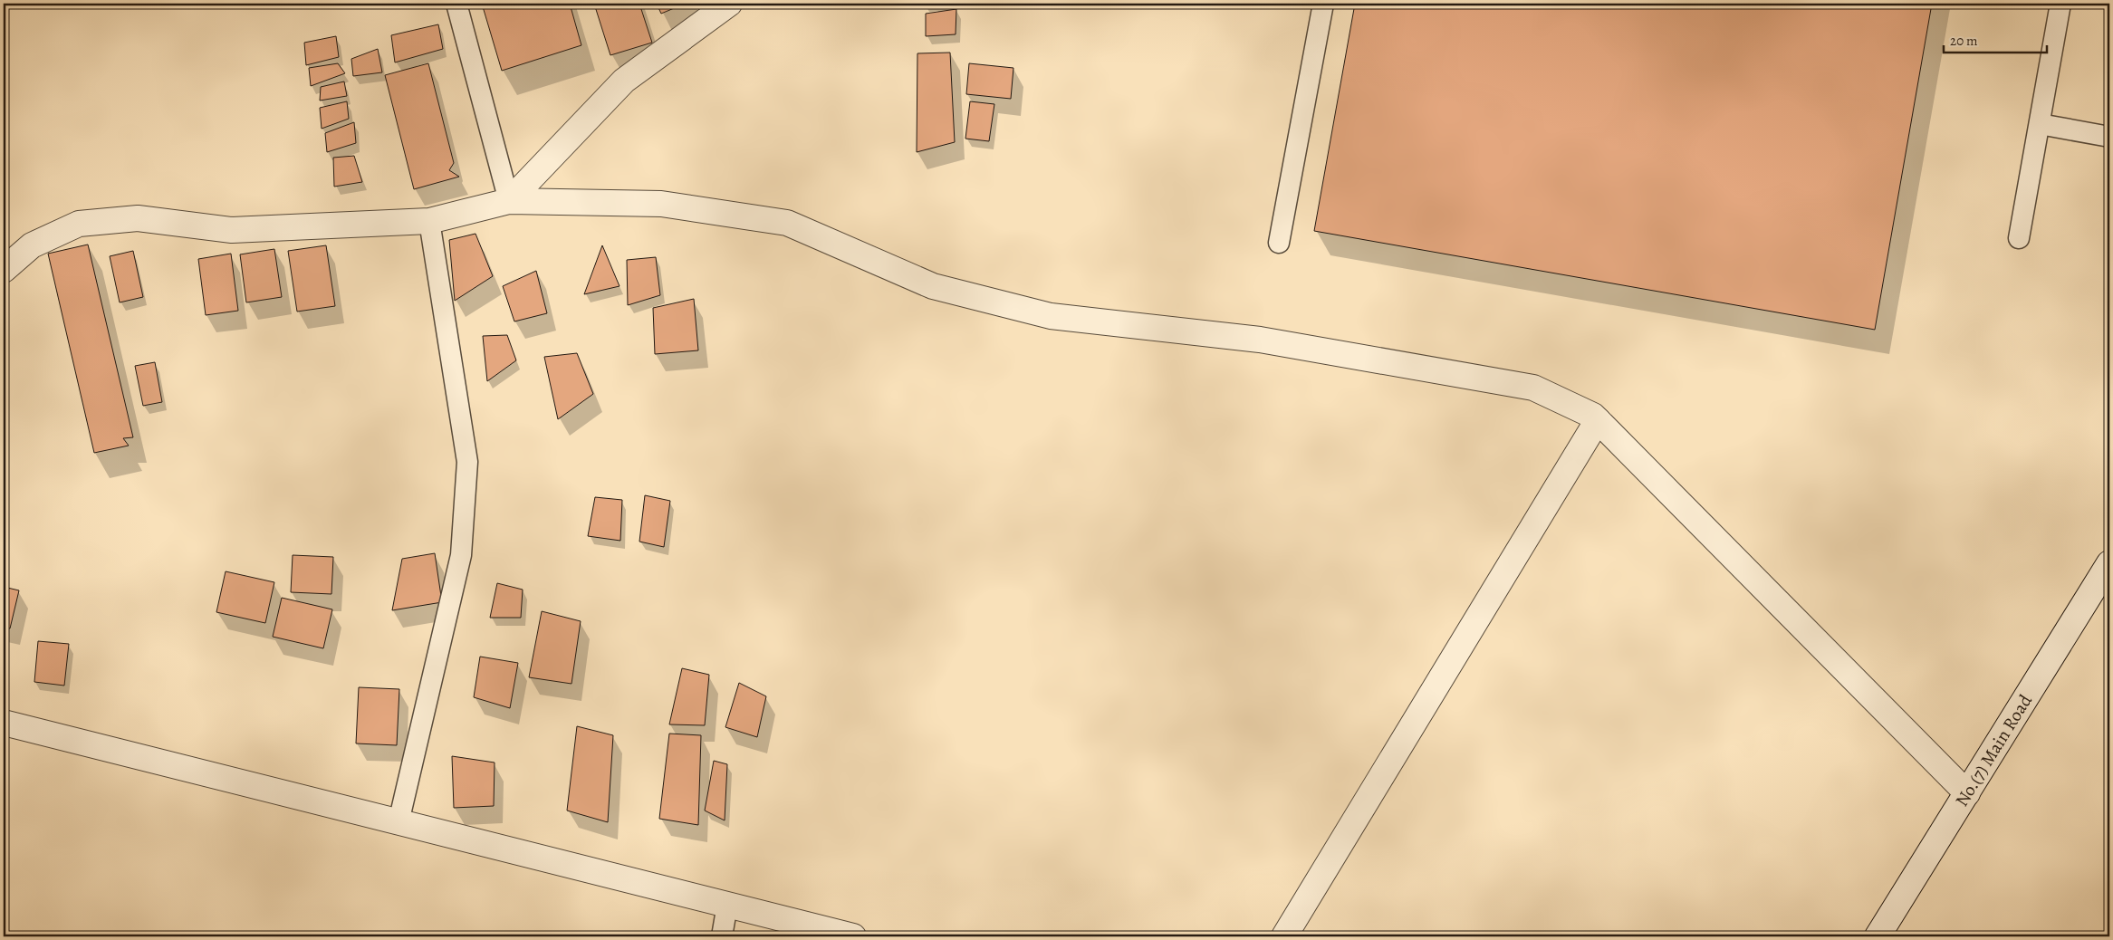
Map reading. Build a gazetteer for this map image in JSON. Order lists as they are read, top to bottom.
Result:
{
  "streets": {
    "street": ["No.(7) Main Road"]
  },
  "scale_bar": "20 m"
}
